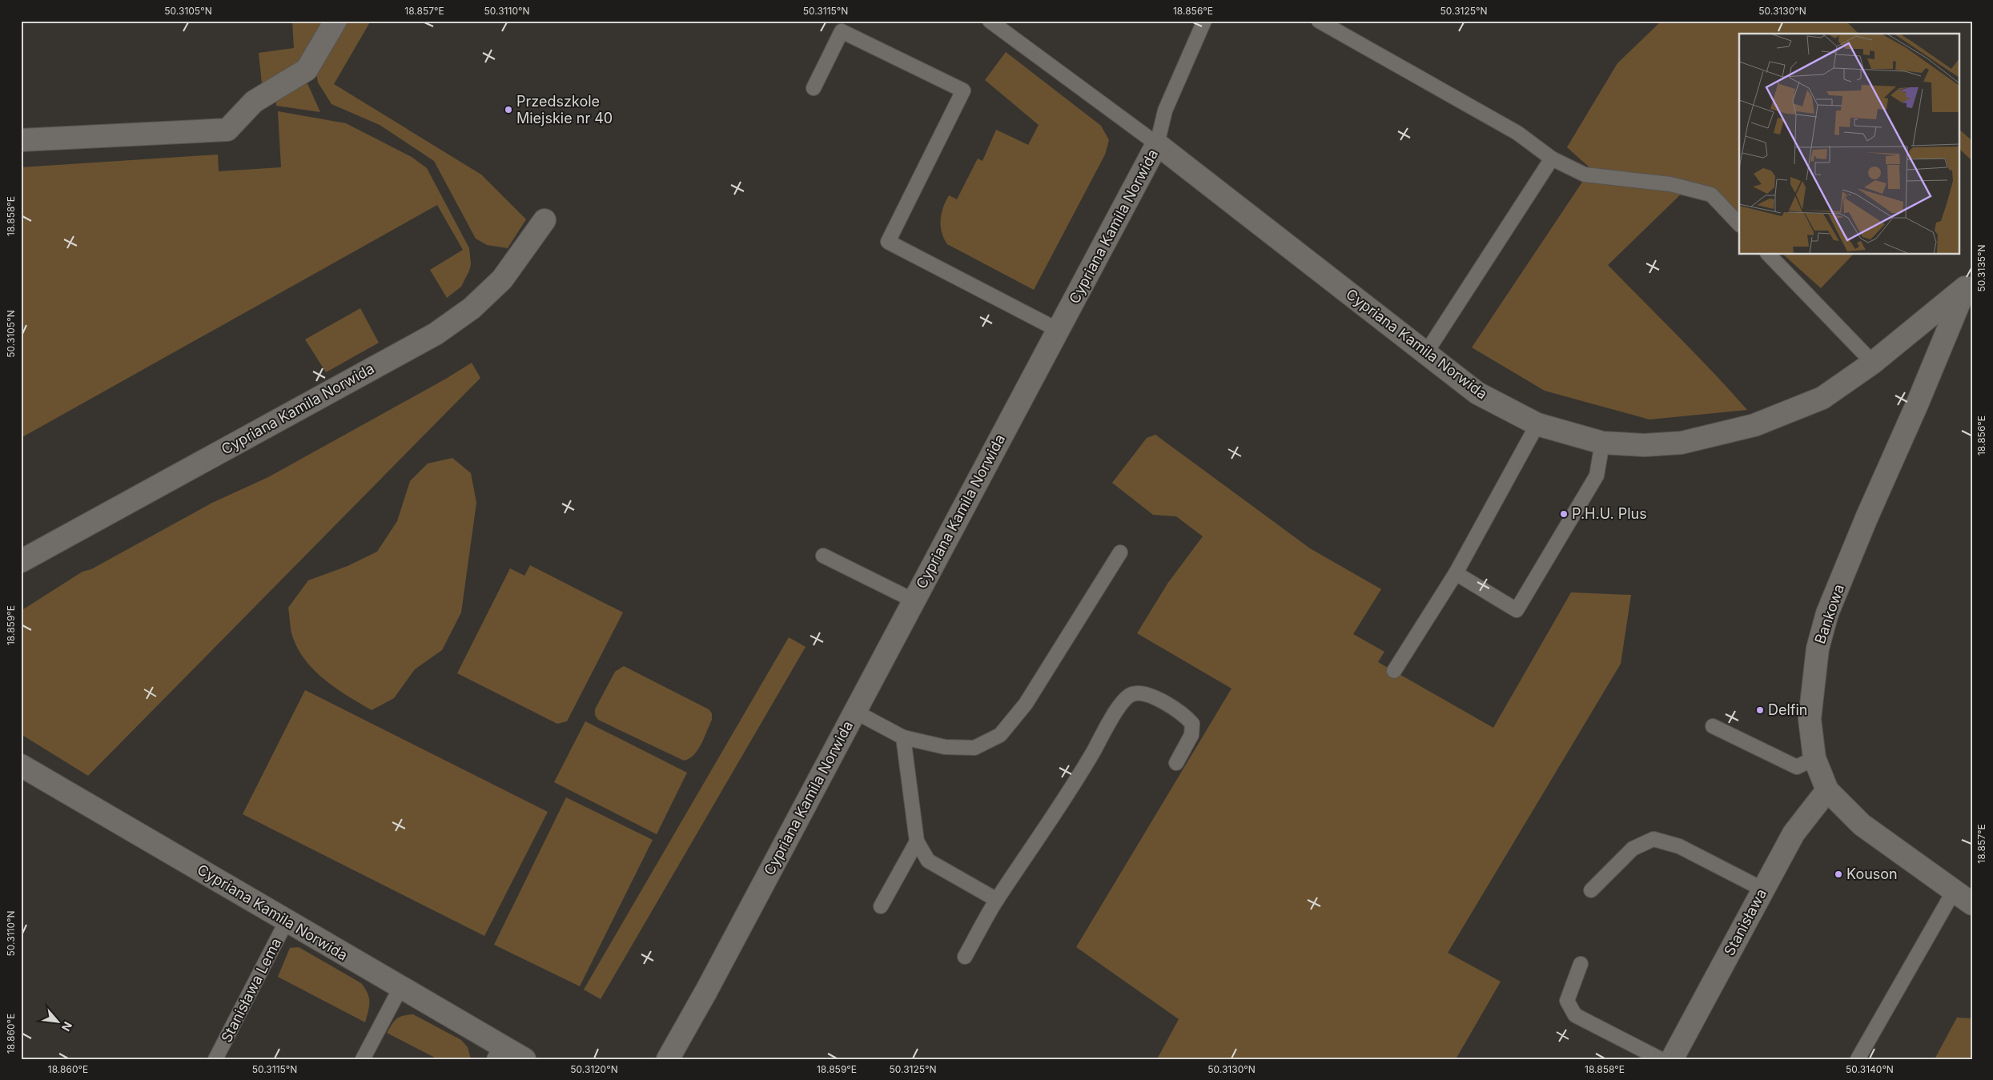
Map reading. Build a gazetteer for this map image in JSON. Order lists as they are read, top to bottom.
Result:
{
  "streets": {
    "street": ["Cypriana Kamila Norwida", "Bankowa", "Stanisława"],
    "lane": ["Stanisława Lema"]
  },
  "crossings": [
    ["Cypriana Kamila Norwida", "Bankowa"],
    ["Cypriana Kamila Norwida", "Stanisława Lema"],
    ["Bankowa", "Stanisława"]
  ],
  "places": [
    "Przedszkole Miejskie nr 40",
    "P.H.U. Plus",
    "Delfin",
    "Kouson"
  ],
  "north": "bottom right",
  "coordinates": [
    "50.3105°N",
    "18.857°E",
    "50.3110°N",
    "50.3115°N",
    "18.856°E",
    "50.3125°N",
    "50.3130°N",
    "18.858°E",
    "50.3135°N",
    "18.859°E",
    "18.860°E",
    "50.3120°N",
    "50.3140°N"
  ]
}
